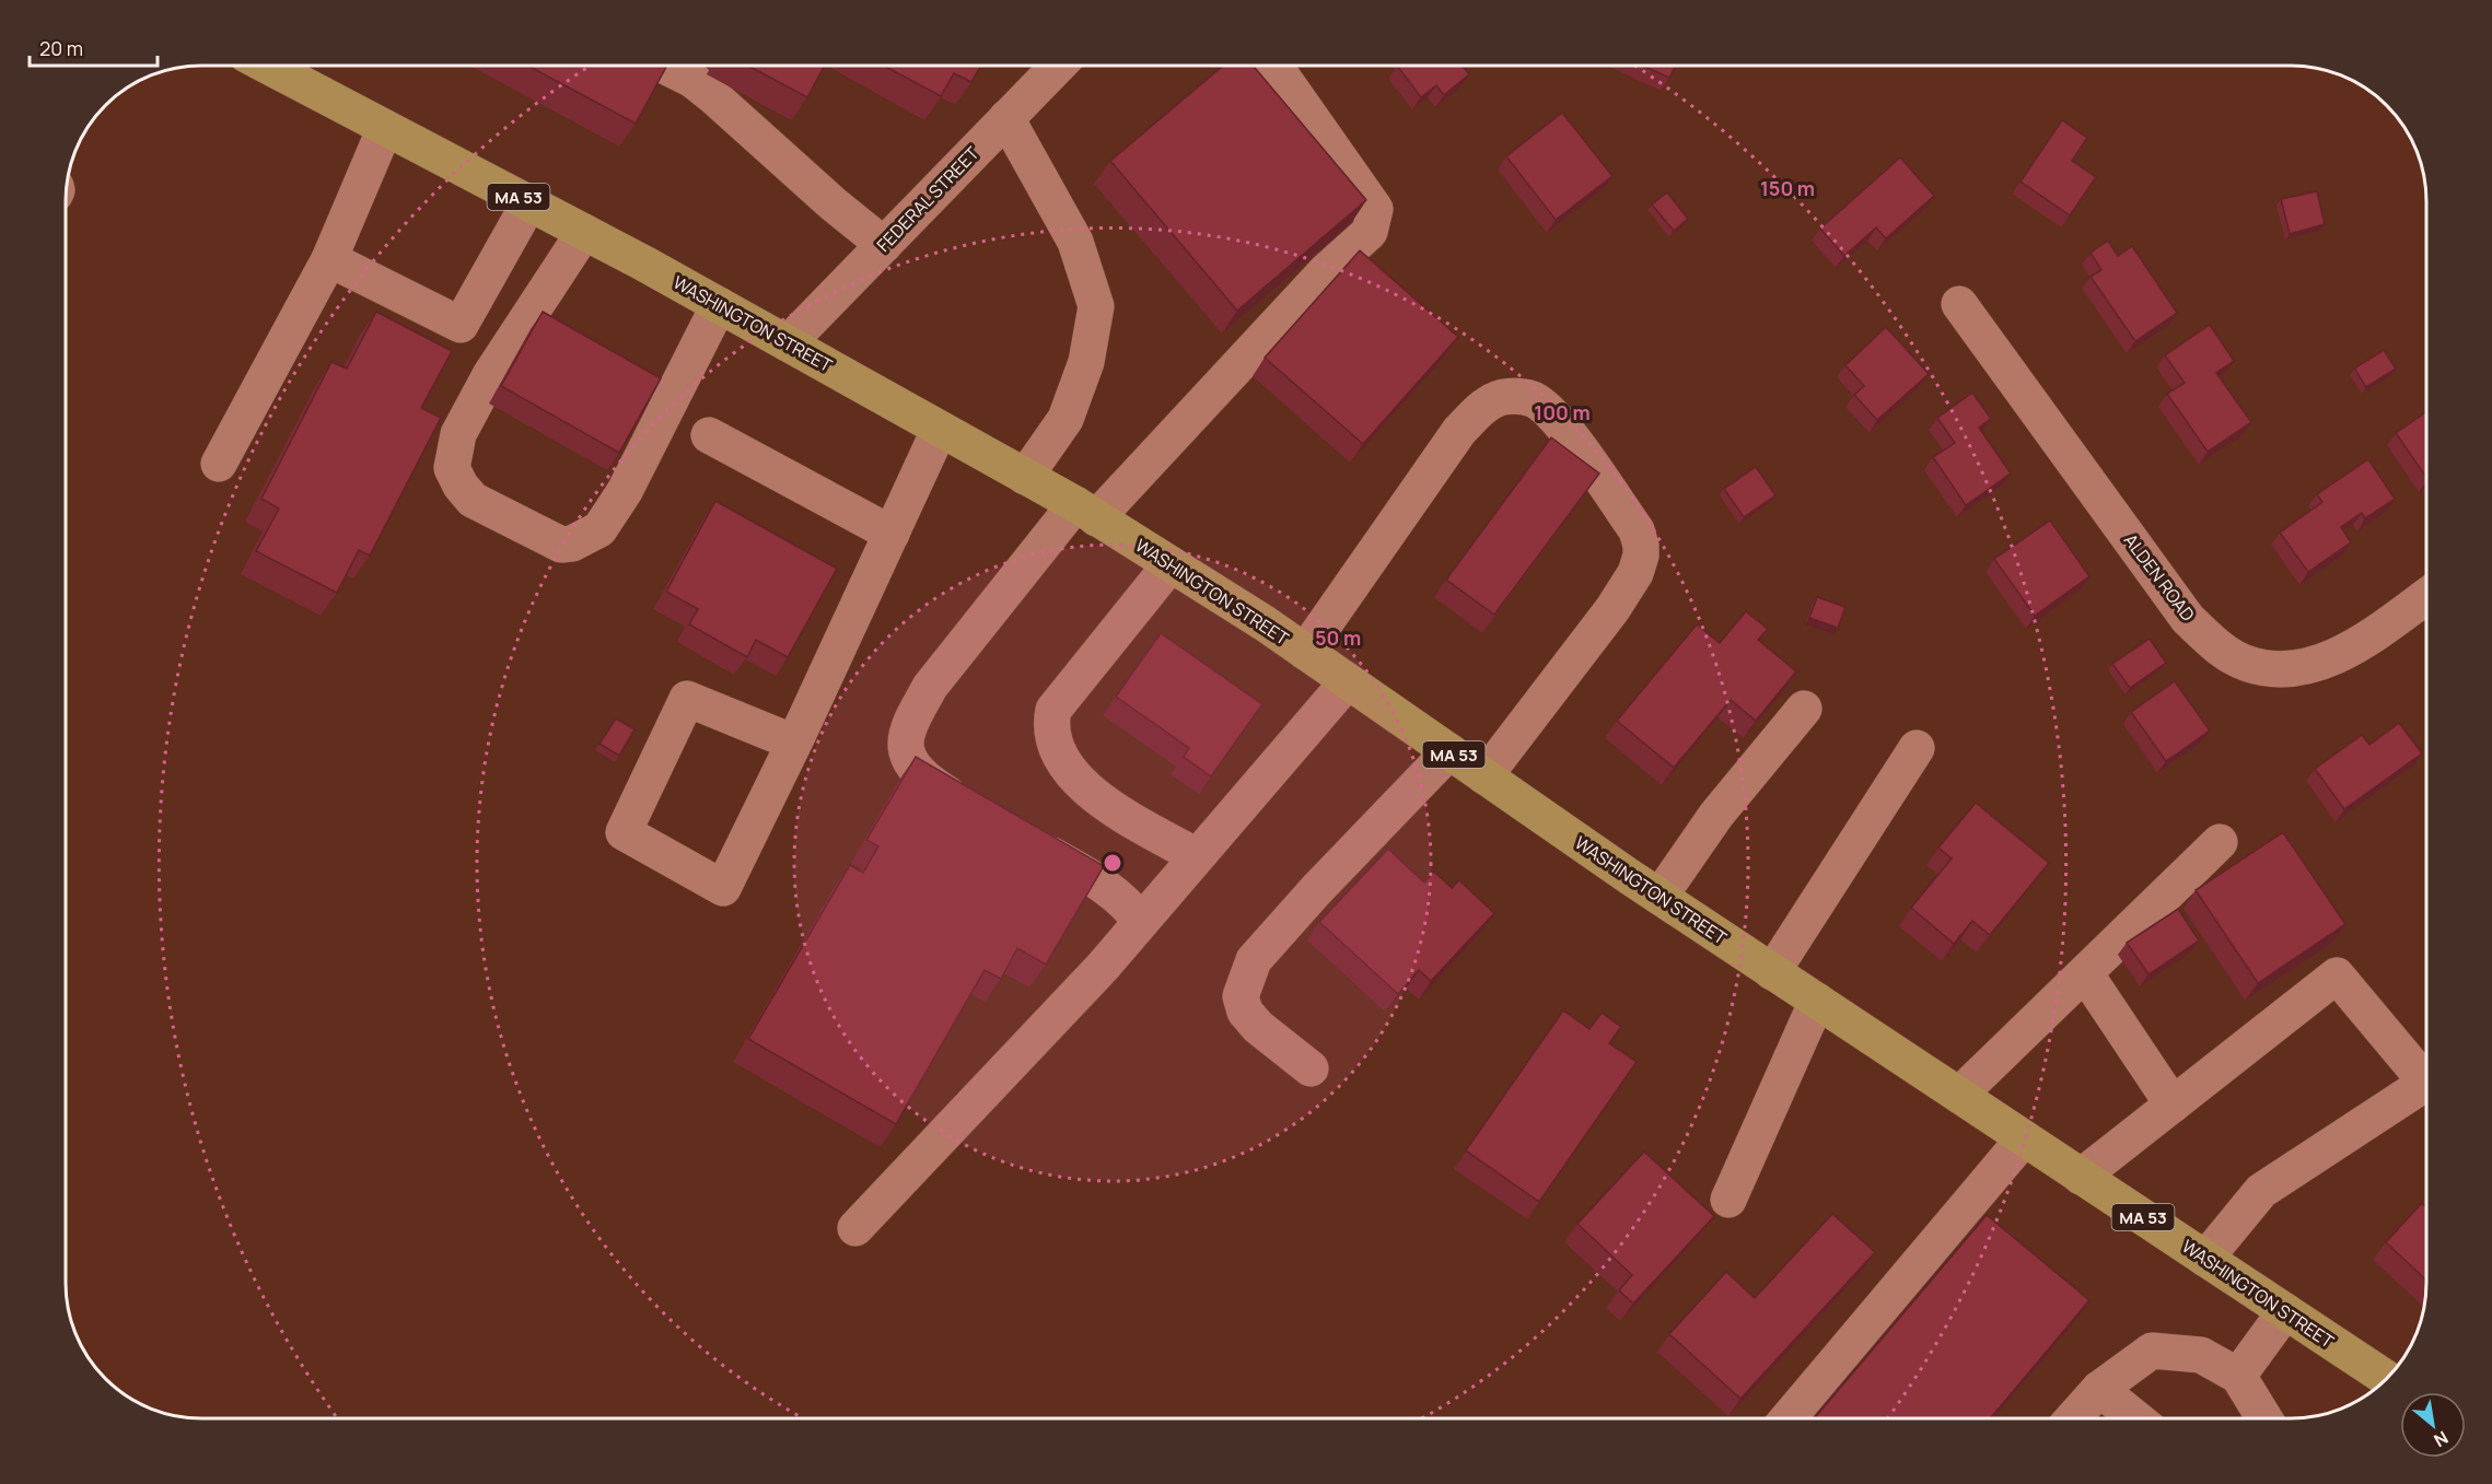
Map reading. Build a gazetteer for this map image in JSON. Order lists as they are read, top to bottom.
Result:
{
  "streets": {
    "main road": ["MA 53", "WASHINGTON STREET"],
    "street": ["FEDERAL STREET", "ALDEN ROAD"]
  },
  "crossings": [
    ["FEDERAL STREET", "WASHINGTON STREET"]
  ],
  "scale_bar": "20 m",
  "north": "bottom right",
  "rings": ["150 m", "100 m", "50 m"]
}
